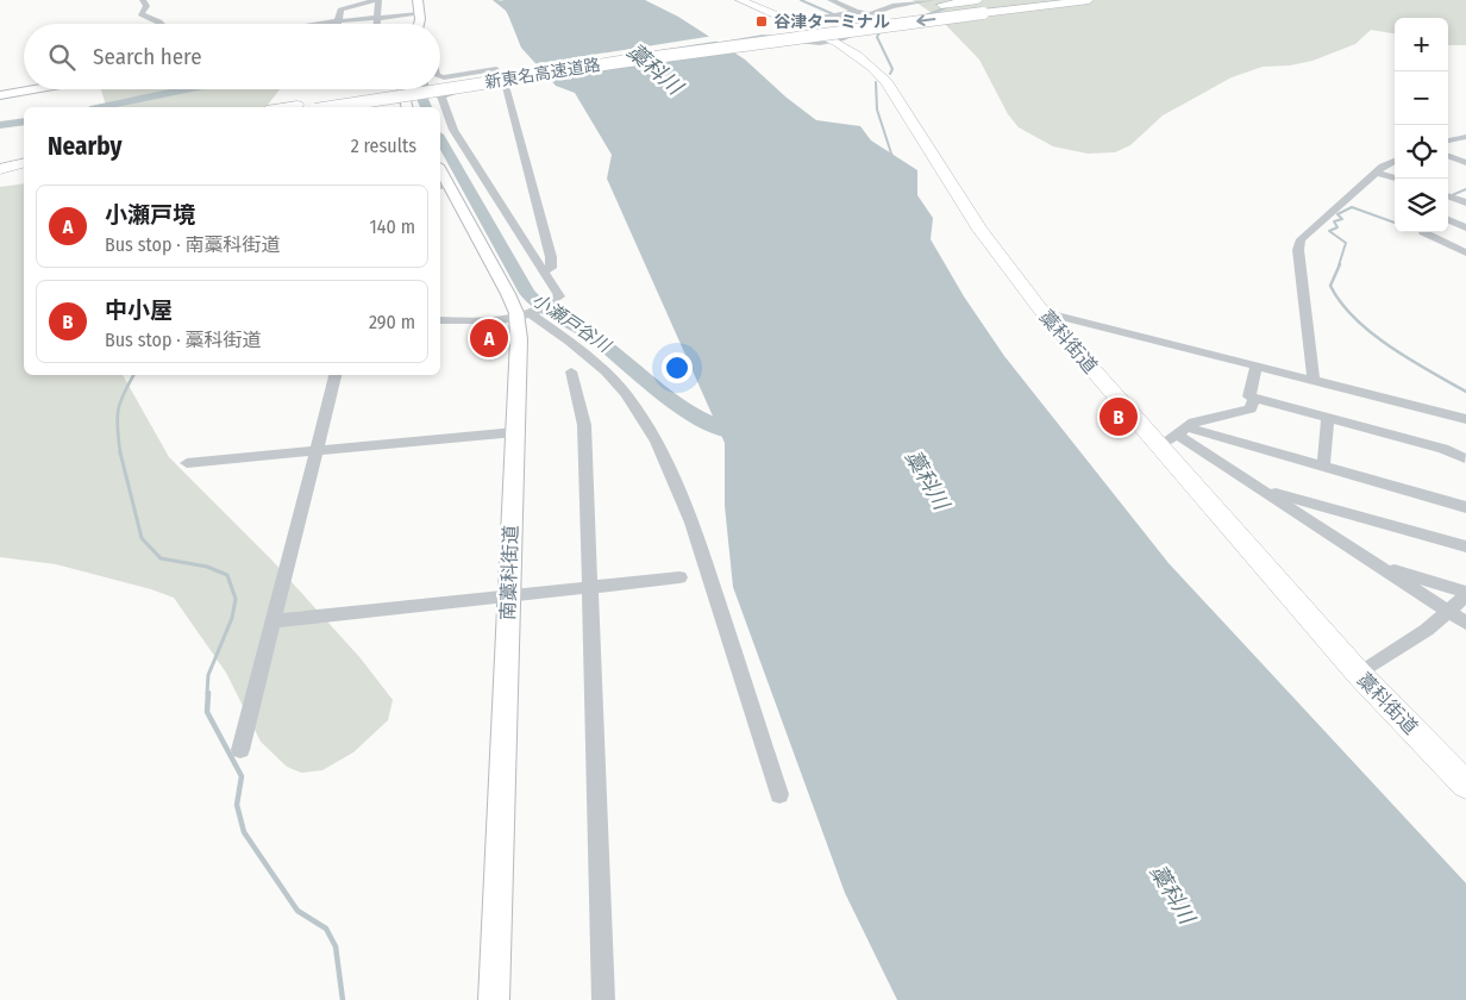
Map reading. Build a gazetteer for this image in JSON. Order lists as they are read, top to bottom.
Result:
{
  "streets": {
    "highway": ["新東名高速道路", "藁科街道"],
    "main road": ["南藁科街道"]
  },
  "water": ["藁科川", "小瀬戸谷川"],
  "places": {
    "transit": ["谷津ターミナル"]
  },
  "page": {
    "map_buttons": ["+", "−"],
    "search": "Search here",
    "heading": ["Nearby", "2 results"],
    "list": [
      {
        "mark": "A",
        "name": "小瀬戸境",
        "note": "Bus stop · 南藁科街道",
        "value": "140 m"
      },
      {
        "mark": "B",
        "name": "中小屋",
        "note": "Bus stop · 藁科街道",
        "value": "290 m"
      }
    ],
    "pins": ["A", "B"]
  }
}
